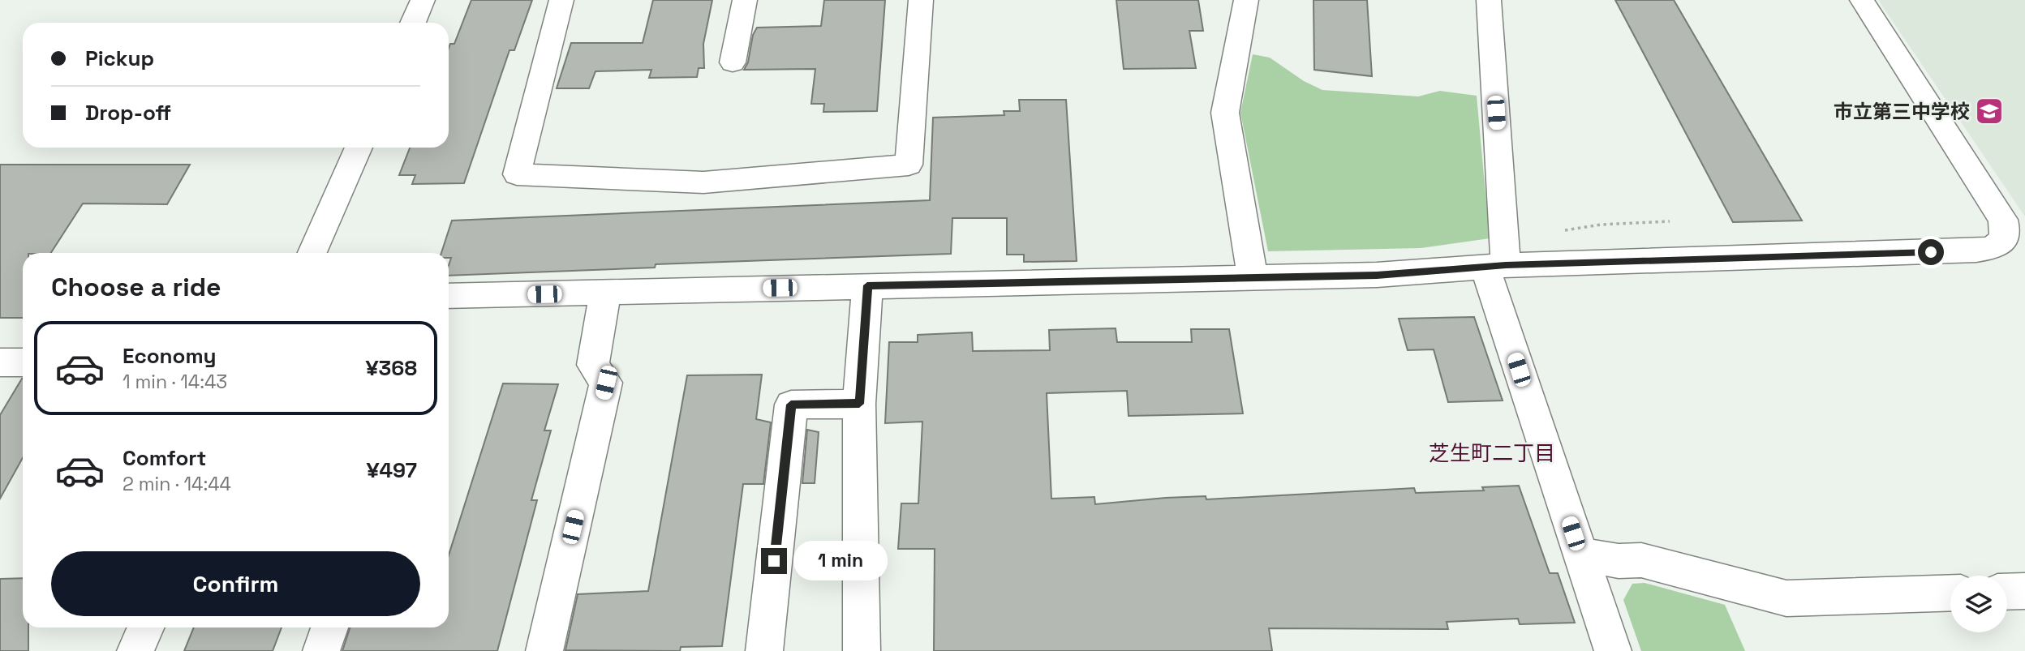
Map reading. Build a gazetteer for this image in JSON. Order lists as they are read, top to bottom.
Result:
{
  "districts": ["芝生町二丁目"],
  "places": {
    "school or university": ["市立第三中学校"]
  },
  "page": {
    "banner": ["Pickup", "Drop-off"],
    "heading": "Choose a ride",
    "list": [
      {
        "name": "Economy",
        "note": "1 min · 14:43",
        "value": "¥368"
      },
      {
        "name": "Comfort",
        "note": "2 min · 14:44",
        "value": "¥497"
      }
    ],
    "buttons": "Confirm",
    "bubble": "1 min"
  }
}
